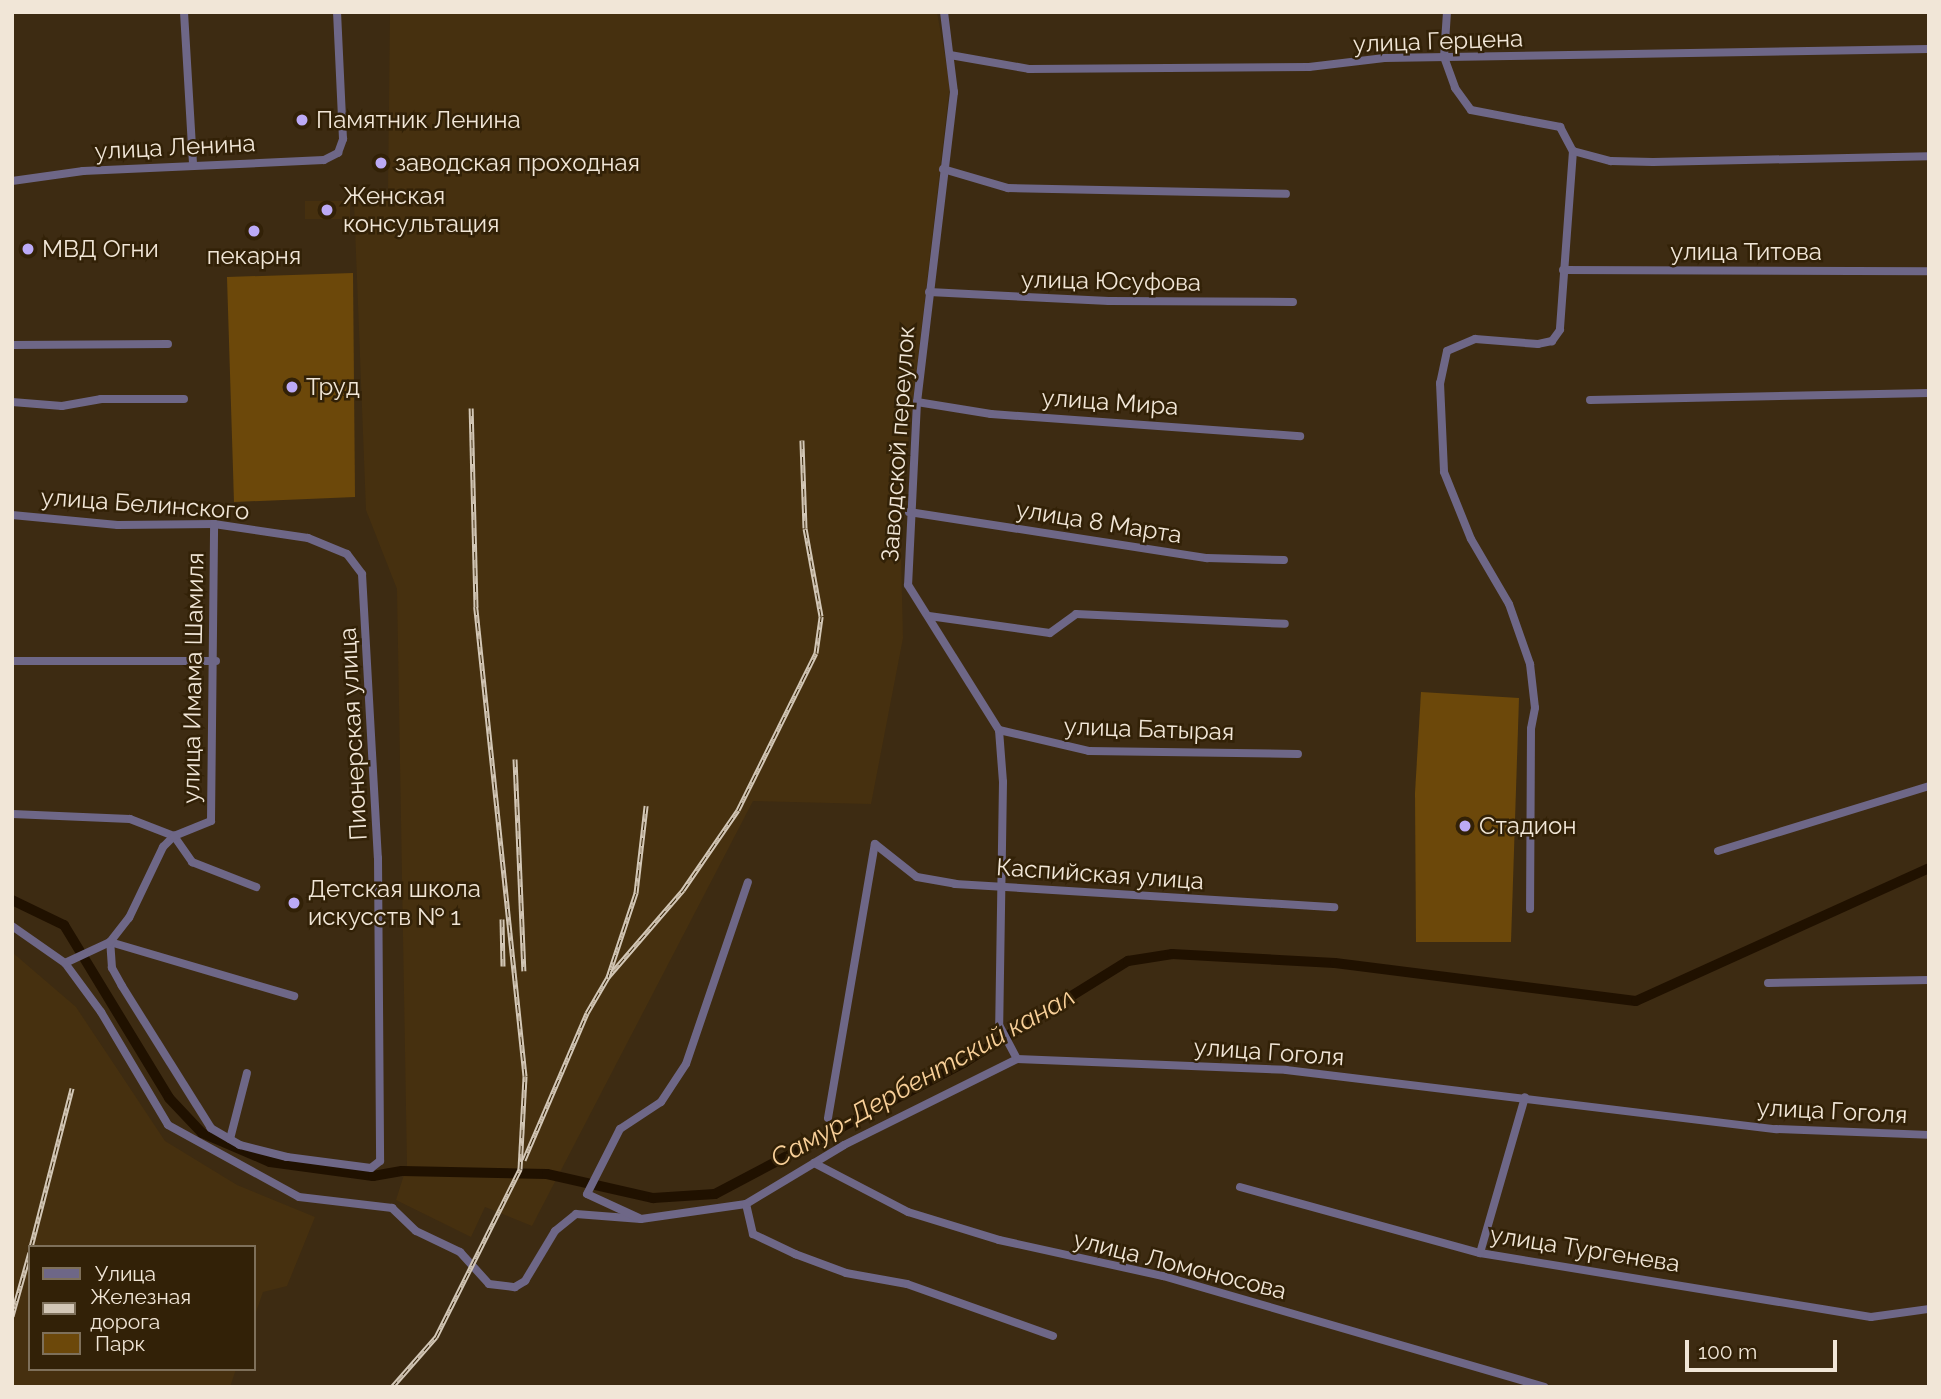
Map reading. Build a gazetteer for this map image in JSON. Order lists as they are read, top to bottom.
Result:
{
  "streets": {
    "street": [
      "улица Герцена",
      "улица Ленина",
      "улица Титова",
      "улица Юсуфова",
      "улица Мира",
      "Заводской переулок",
      "улица Белинского",
      "улица 8 Марта",
      "улица Имама Шамиля",
      "улица Батырая",
      "Пионерская улица",
      "Каспийская улица",
      "улица Гоголя",
      "улица Тургенева",
      "улица Ломоносова"
    ]
  },
  "crossings": [
    ["улица Герцена", "Заводской переулок"],
    ["улица Юсуфова", "Заводской переулок"],
    ["улица Мира", "Заводской переулок"],
    ["Заводской переулок", "улица 8 Марта"],
    ["Заводской переулок", "улица Батырая"],
    ["улица Белинского", "улица Имама Шамиля"],
    ["улица Белинского", "Пионерская улица"],
    ["улица Гоголя", "улица Ломоносова"]
  ],
  "water": ["Самур-Дербентский канал"],
  "places": [
    "Памятник Ленина",
    "заводская проходная",
    "Женская консультация",
    "пекарня",
    "МВД Огни",
    "Труд",
    "Стадион",
    "Детская школа искусств № 1"
  ],
  "legend": ["Улица", "Железная дорога", "Парк"],
  "scale_bar": "100 m"
}
